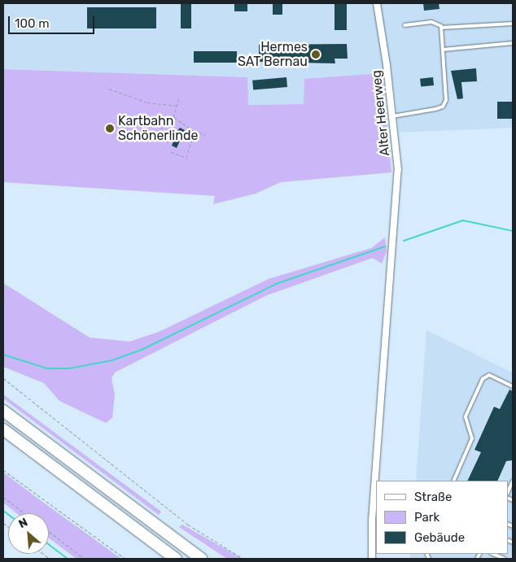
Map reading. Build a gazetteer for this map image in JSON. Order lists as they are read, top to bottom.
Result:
{
  "streets": {
    "street": ["Alter Heerweg"]
  },
  "places": ["Hermes SAT Bernau", "Kartbahn Schönerlinde"],
  "legend": ["Straße", "Park", "Gebäude"],
  "scale_bar": "100 m",
  "north": "top left"
}
